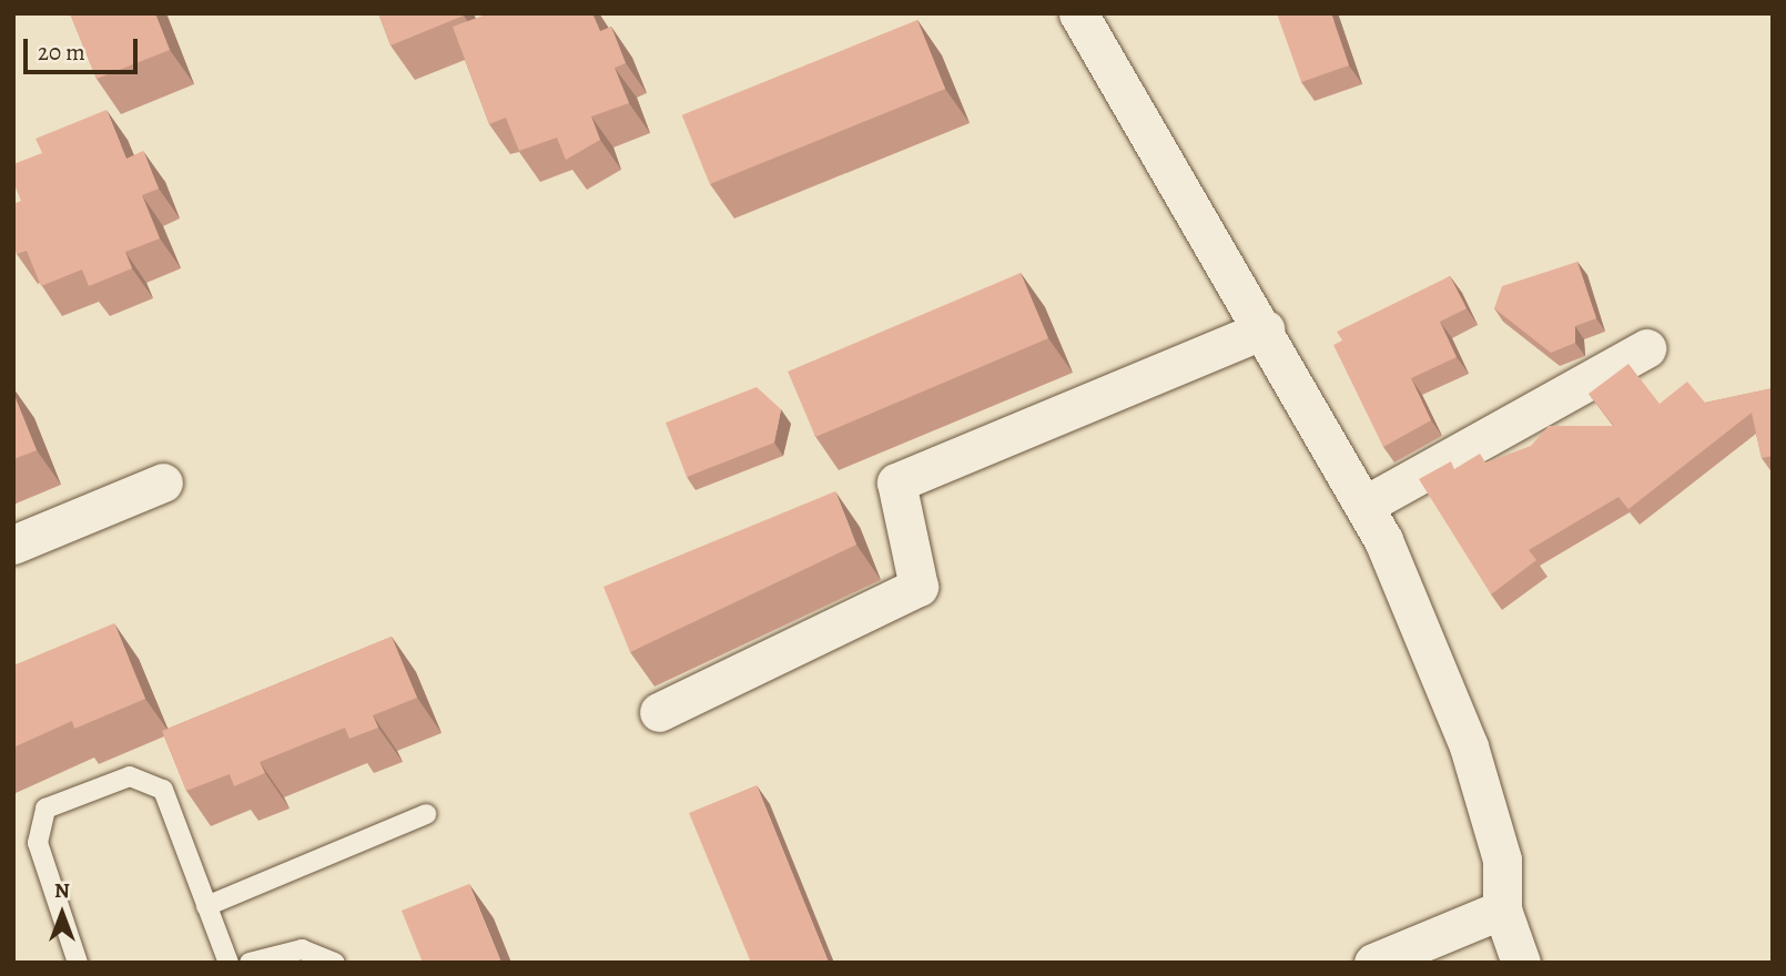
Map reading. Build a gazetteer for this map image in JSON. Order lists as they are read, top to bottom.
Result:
{
  "scale_bar": "20 m",
  "north": "top"
}
